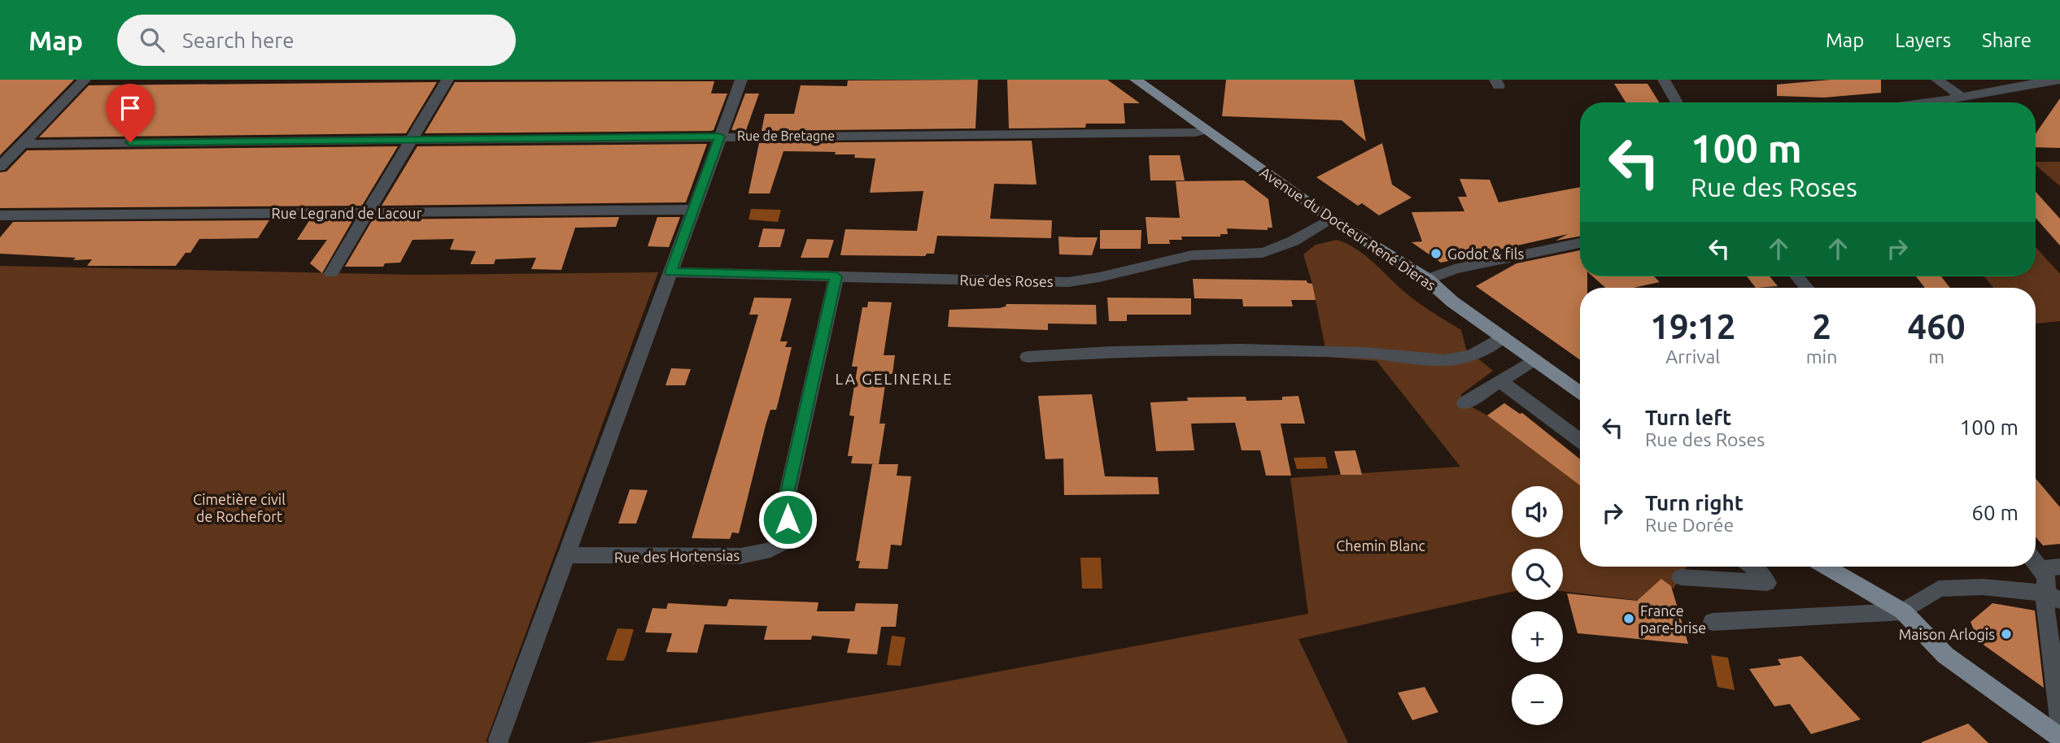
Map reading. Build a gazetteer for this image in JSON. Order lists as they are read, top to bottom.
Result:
{
  "streets": {
    "main road": ["Avenue du Docteur René Dieras"],
    "street": [
      "Rue de Bretagne",
      "Rue Legrand de Lacour",
      "Rue des Roses",
      "Rue des Hortensias"
    ]
  },
  "crossings": [
    ["Rue de Bretagne", "Avenue du Docteur René Dieras"],
    ["Avenue du Docteur René Dieras", "Rue des Roses"],
    ["Rue des Roses", "Rue des Hortensias"]
  ],
  "districts": ["LA GELINERLE"],
  "parks": ["Cimetière civil de Rochefort", "Chemin Blanc"],
  "places": ["Godot & fils", "France pare-brise", "Maison Arlogis"],
  "page": {
    "header": "Map",
    "search": "Search here",
    "nav": ["Map", "Layers", "Share"],
    "turn": ["100 m", "Rue des Roses"],
    "eta": [
      "19:12",
      "Arrival",
      "2",
      "min",
      "460",
      "m"
    ],
    "list": [
      {
        "name": "Turn left",
        "note": "Rue des Roses",
        "value": "100 m"
      },
      {
        "name": "Turn right",
        "note": "Rue Dorée",
        "value": "60 m"
      }
    ],
    "map_buttons": ["+", "−"]
  }
}
